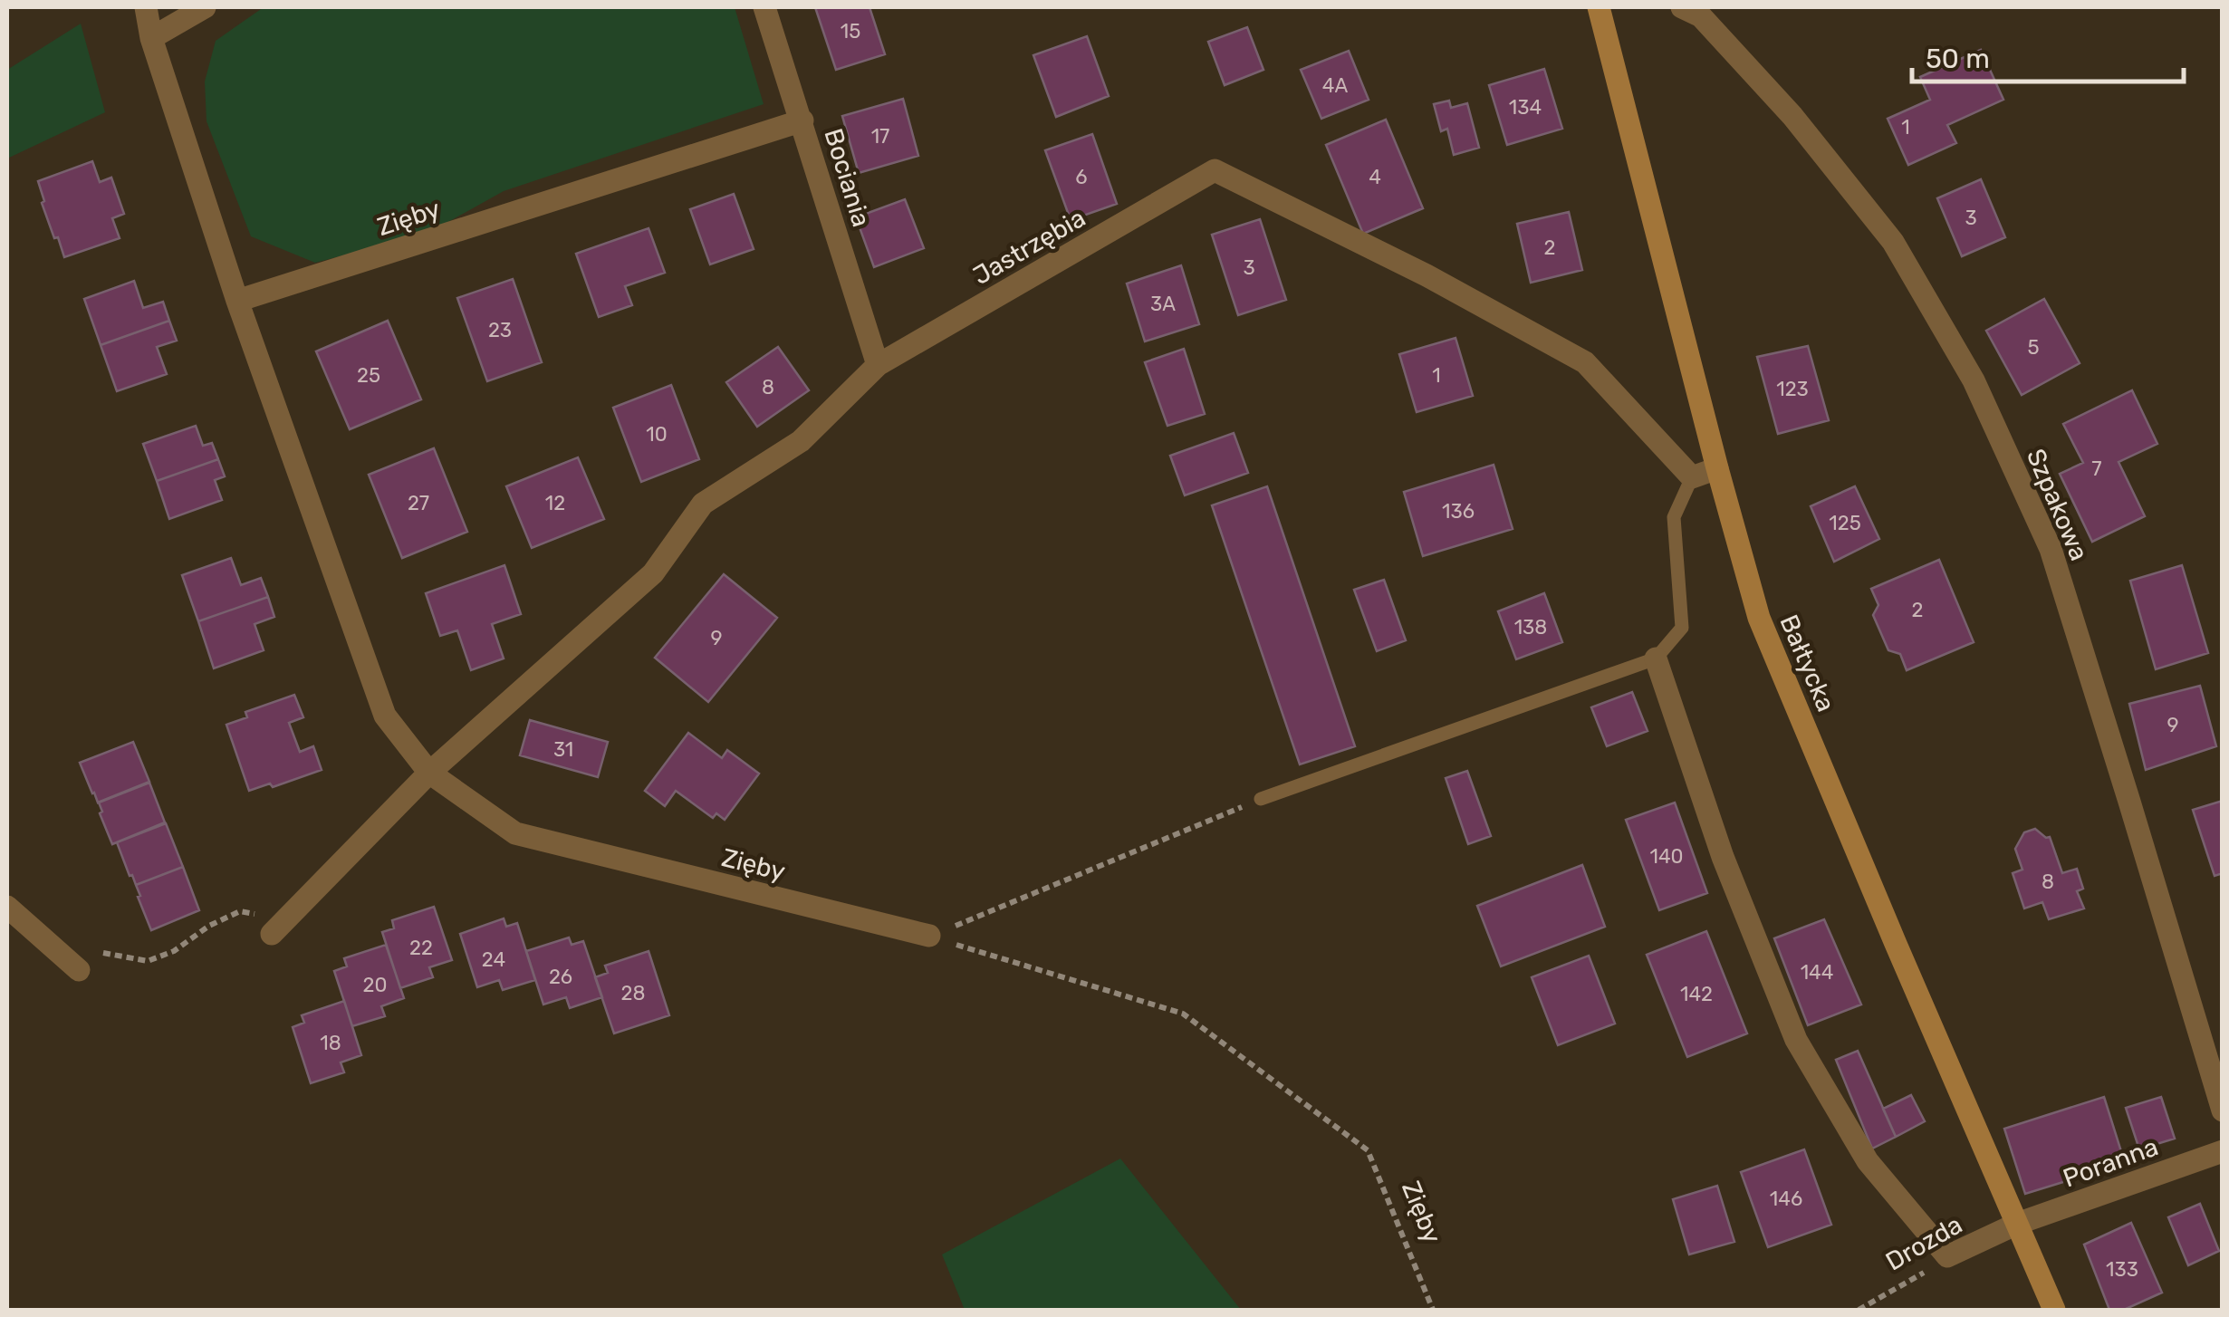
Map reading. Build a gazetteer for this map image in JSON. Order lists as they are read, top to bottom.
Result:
{
  "streets": {
    "main road": ["Bałtycka"],
    "street": [
      "Bociania",
      "Zięby",
      "Jastrzębia",
      "Szpakowa",
      "Poranna",
      "Drozda"
    ]
  },
  "crossings": [
    ["Bociania", "Zięby"],
    ["Bociania", "Jastrzębia"],
    ["Zięby", "Jastrzębia"],
    ["Bałtycka", "Poranna"],
    ["Bałtycka", "Drozda"],
    ["Poranna", "Drozda"]
  ],
  "house_numbers": [
    "15",
    "4A",
    "134",
    "1",
    "17",
    "6",
    "4",
    "3",
    "2",
    "3",
    "3A",
    "23",
    "5",
    "25",
    "1",
    "8",
    "123",
    "10",
    "7",
    "27",
    "12",
    "136",
    "125",
    "2",
    "138",
    "9",
    "9",
    "31",
    "140",
    "8",
    "22",
    "24",
    "144",
    "26",
    "20",
    "28",
    "142",
    "18",
    "146",
    "133"
  ],
  "scale_bar": "50 m"
}
